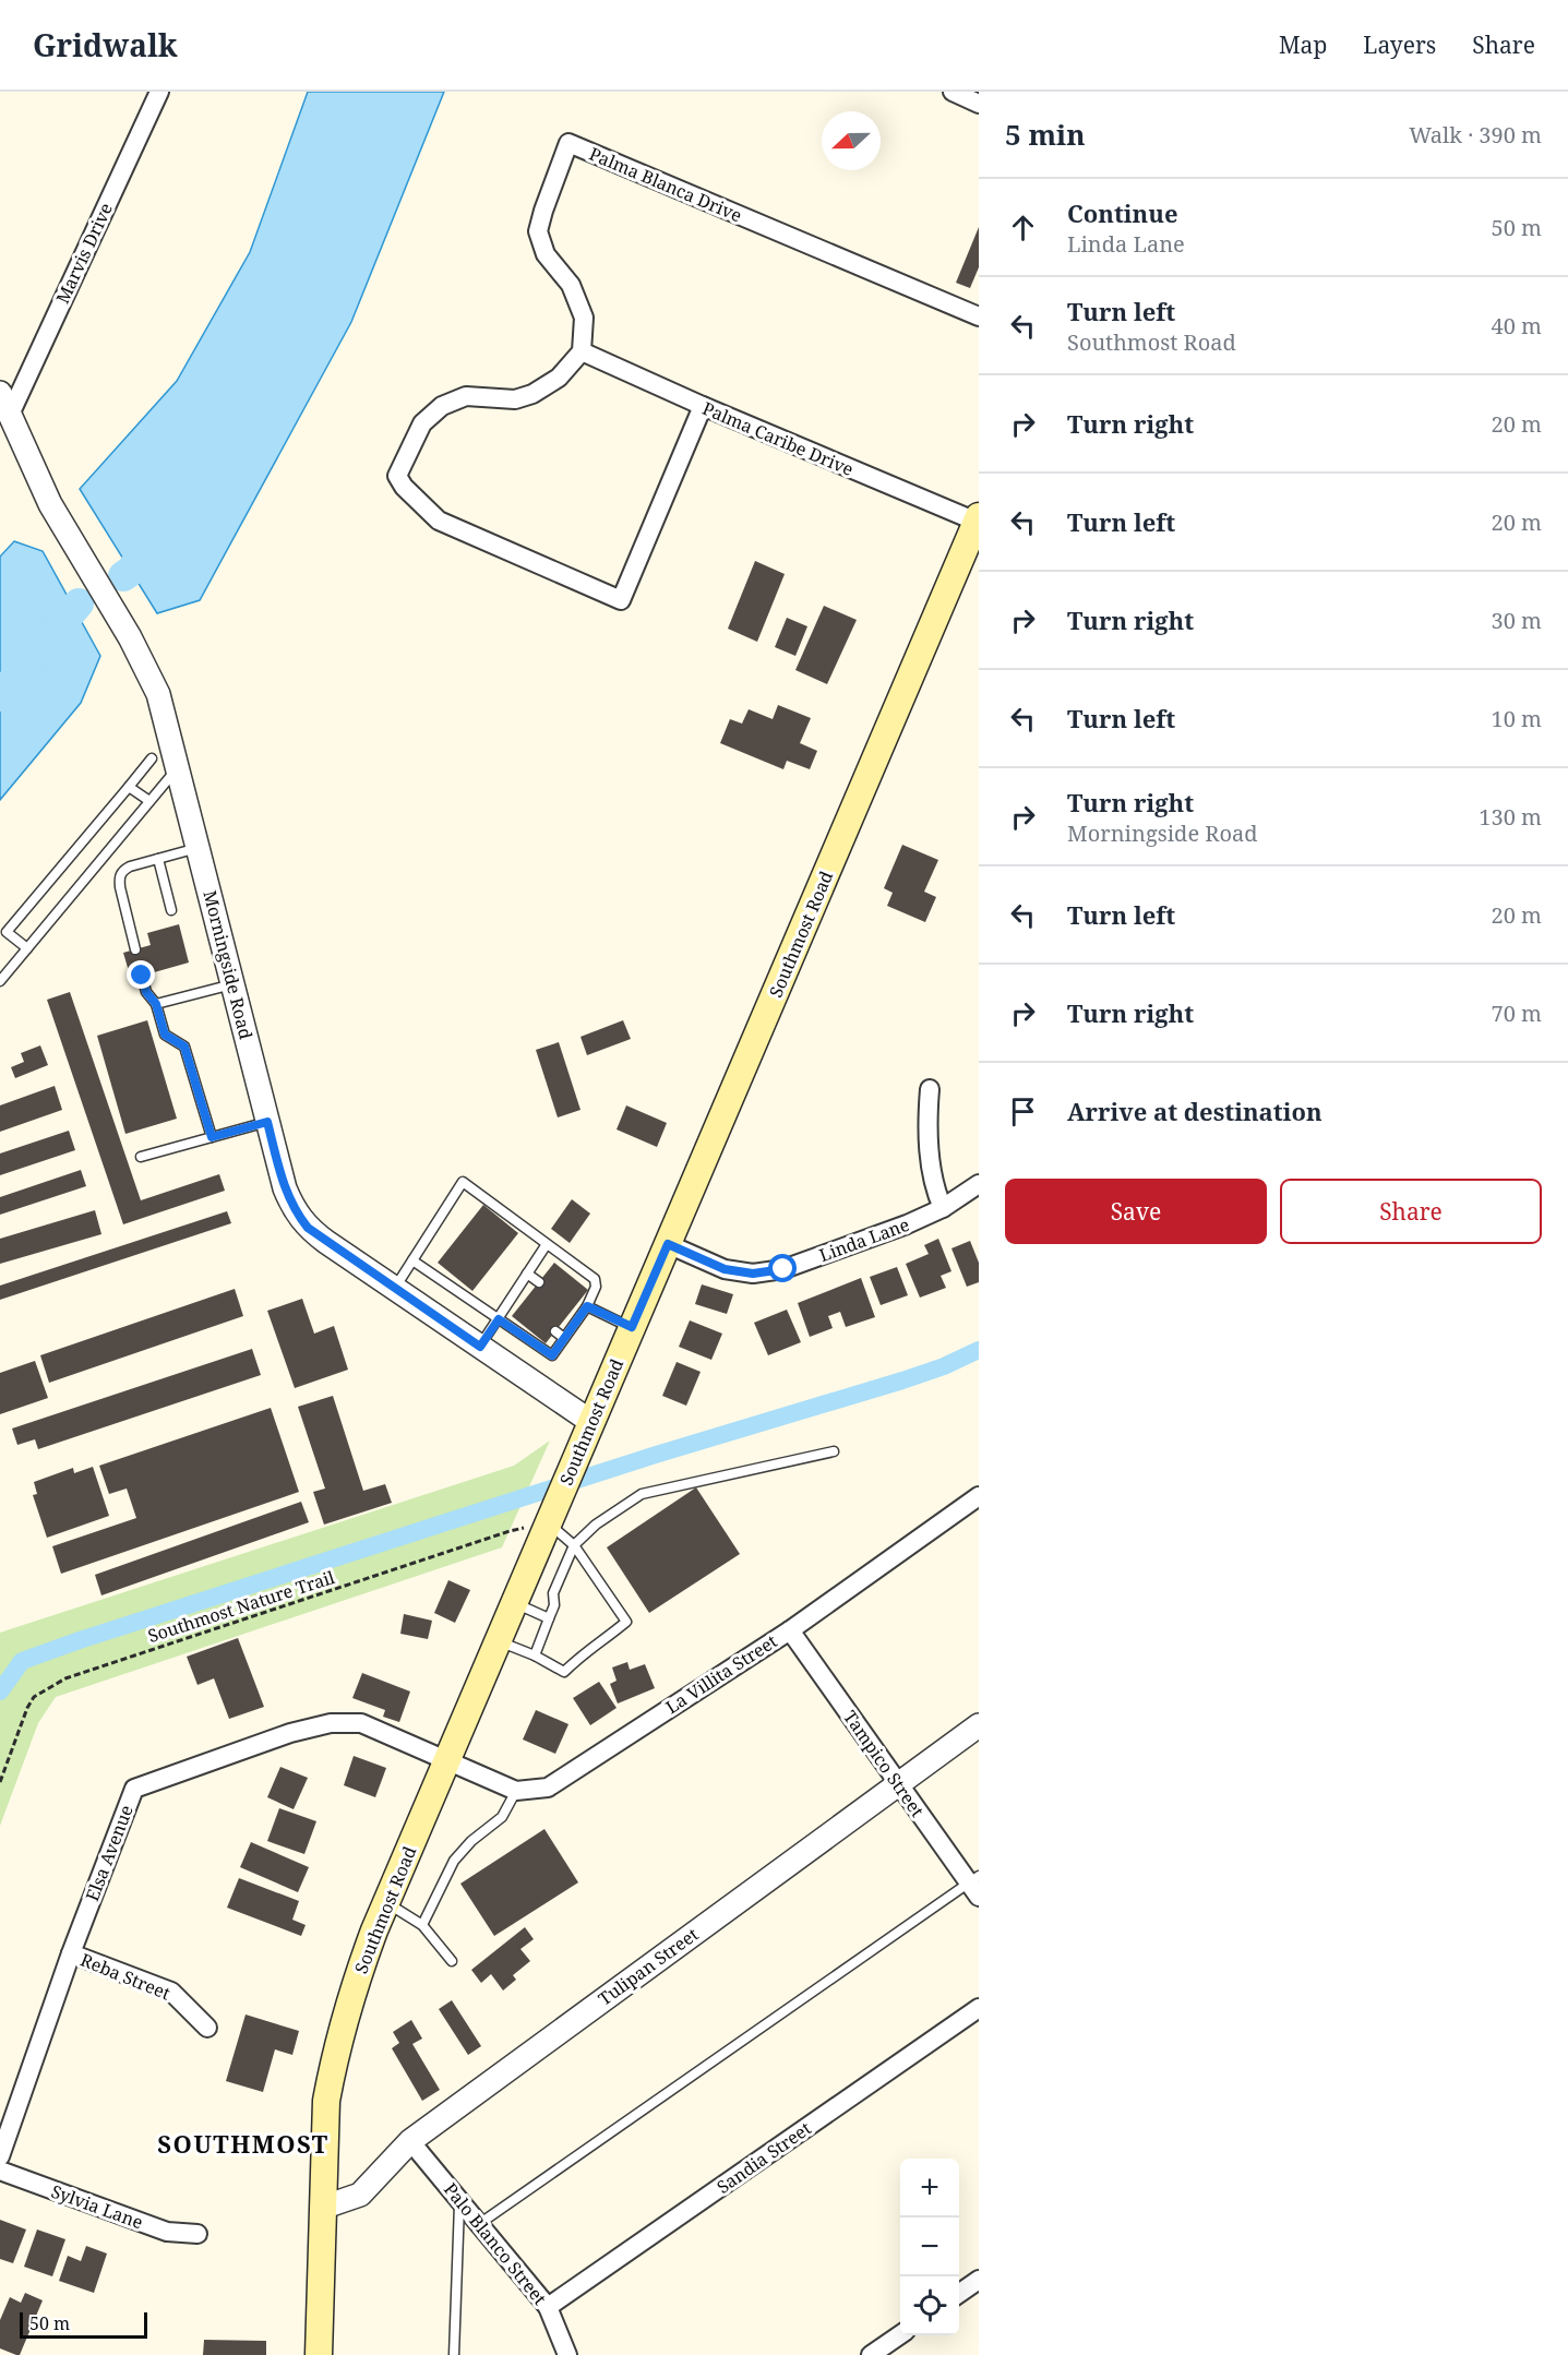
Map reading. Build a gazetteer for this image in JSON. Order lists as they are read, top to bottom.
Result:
{
  "streets": {
    "main road": ["Southmost Road"],
    "street": [
      "Palma Blanca Drive",
      "Marvis Drive",
      "Palma Caribe Drive",
      "Morningside Road",
      "Linda Lane",
      "La Villita Street",
      "Tampico Street",
      "Elsa Avenue",
      "Tulipan Street",
      "Reba Street",
      "Sandia Street",
      "Sylvia Lane",
      "Palo Blanco Street"
    ],
    "path": ["Southmost Nature Trail"]
  },
  "crossings": [
    ["Palma Blanca Drive", "Palma Caribe Drive"],
    ["Marvis Drive", "Morningside Road"],
    ["Palma Caribe Drive", "Southmost Road"],
    ["Southmost Road", "Morningside Road"],
    ["Southmost Road", "Linda Lane"],
    ["Southmost Road", "Southmost Nature Trail"],
    ["Southmost Road", "Elsa Avenue"],
    ["Southmost Road", "Tulipan Street"],
    ["La Villita Street", "Tampico Street"],
    ["Tampico Street", "Tulipan Street"],
    ["Elsa Avenue", "Reba Street"],
    ["Tulipan Street", "Palo Blanco Street"],
    ["Sandia Street", "Palo Blanco Street"]
  ],
  "districts": ["SOUTHMOST"],
  "scale_bar": "50 m",
  "north": "left",
  "page": {
    "header": "Gridwalk",
    "nav": ["Map", "Layers", "Share"],
    "heading": ["5 min", "Walk · 390 m"],
    "list": [
      ["Continue", "Linda Lane", "50 m"],
      ["Turn left", "Southmost Road", "40 m"],
      ["Turn right", "20 m"],
      ["Turn left", "20 m"],
      ["Turn right", "30 m"],
      ["Turn left", "10 m"],
      ["Turn right", "Morningside Road", "130 m"],
      ["Turn left", "20 m"],
      ["Turn right", "70 m"],
      "Arrive at destination"
    ],
    "buttons": ["Save", "Share"],
    "map_buttons": ["+", "−"],
    "scale": "50 m"
  }
}
